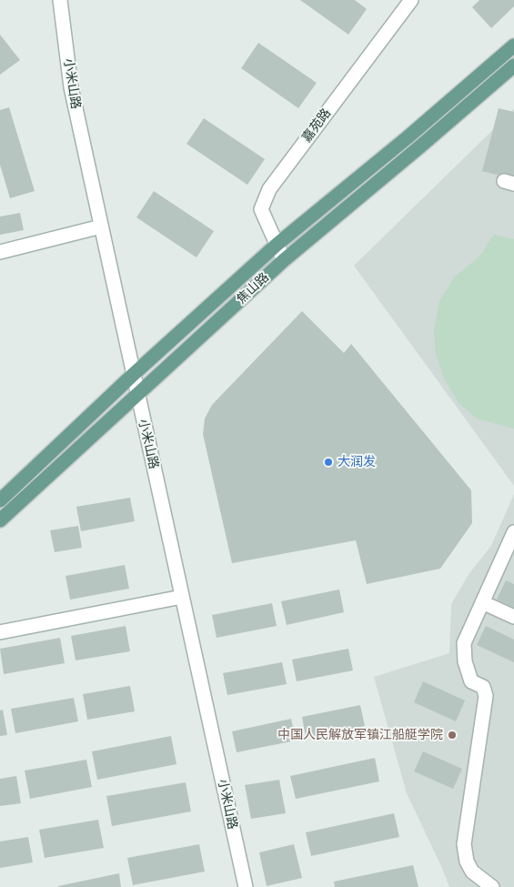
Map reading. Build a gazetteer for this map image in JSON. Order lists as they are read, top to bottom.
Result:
{
  "streets": {
    "main road": ["焦山路"],
    "street": ["小米山路", "嘉苑路"]
  },
  "crossings": [
    ["小米山路", "焦山路"],
    ["嘉苑路", "焦山路"]
  ],
  "places": ["大润发", "中国人民解放军镇江船艇学院"]
}
